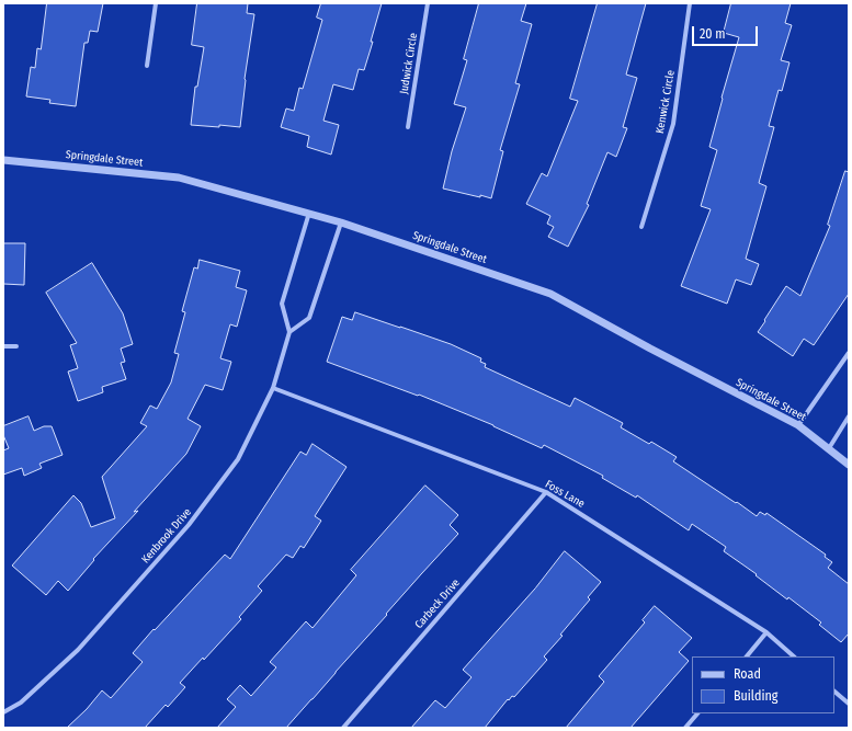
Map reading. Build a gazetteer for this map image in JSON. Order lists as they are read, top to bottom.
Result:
{
  "streets": {
    "street": [
      "Judwick Circle",
      "Kenwick Circle",
      "Springdale Street",
      "Foss Lane",
      "Kenbrook Drive",
      "Carbeck Drive"
    ]
  },
  "crossings": [
    ["Foss Lane", "Kenbrook Drive"],
    ["Foss Lane", "Carbeck Drive"]
  ],
  "legend": ["Road", "Building"],
  "scale_bar": "20 m"
}
